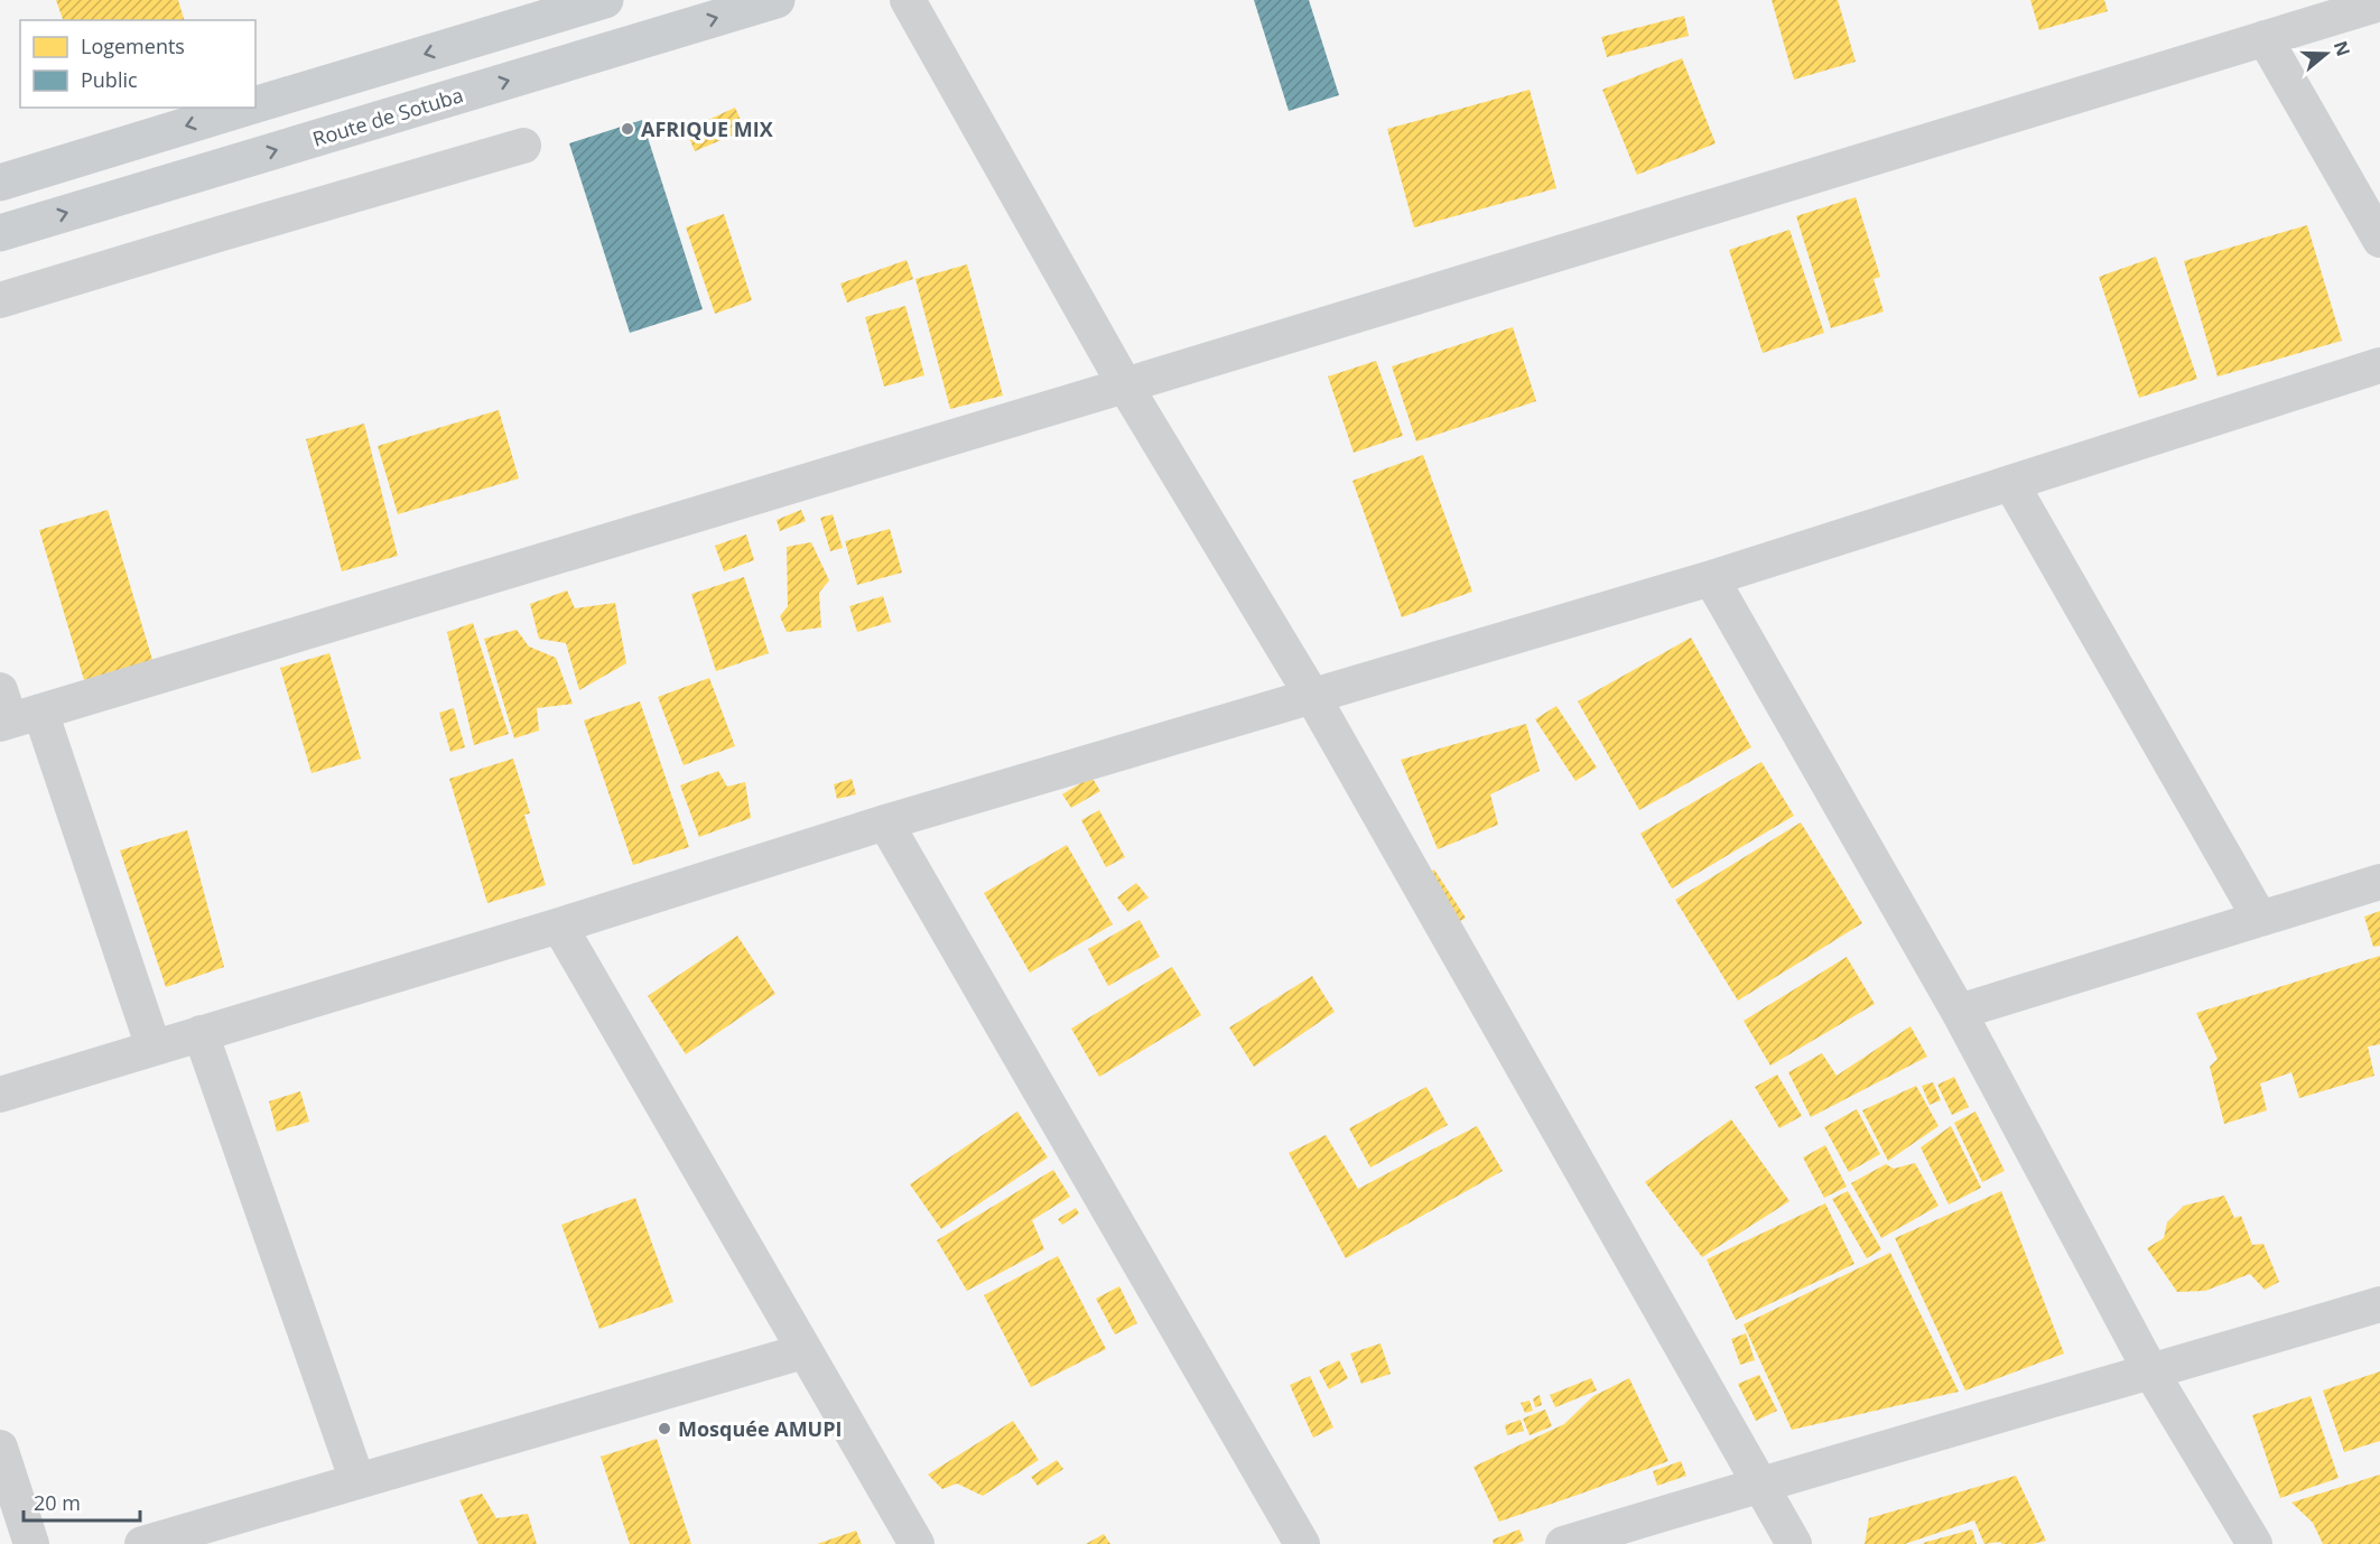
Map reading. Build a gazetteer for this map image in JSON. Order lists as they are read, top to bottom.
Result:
{
  "streets": {
    "main road": ["Route de Sotuba"]
  },
  "places": ["AFRIQUE MIX", "Mosquée AMUPI"],
  "legend": ["Logements", "Public"],
  "scale_bar": "20 m",
  "north": "right"
}
